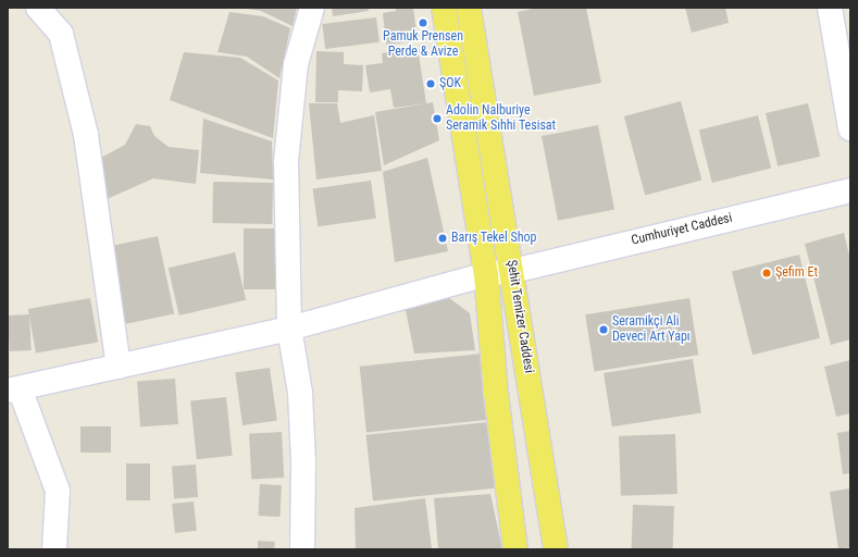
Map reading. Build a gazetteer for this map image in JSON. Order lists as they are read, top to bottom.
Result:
{
  "streets": {
    "main road": ["Şehit Temizer Caddesi"],
    "street": ["Cumhuriyet Caddesi"]
  },
  "crossings": [
    ["Cumhuriyet Caddesi", "Şehit Temizer Caddesi"]
  ],
  "places": [
    "Pamuk Prensen Perde & Avize",
    "ŞOK",
    "Adolin Nalburiye Seramik Sıhhi Tesisat",
    "Barış Tekel Shop",
    "Şefim Et",
    "Seramikçi Ali Deveci Art Yapı"
  ]
}
